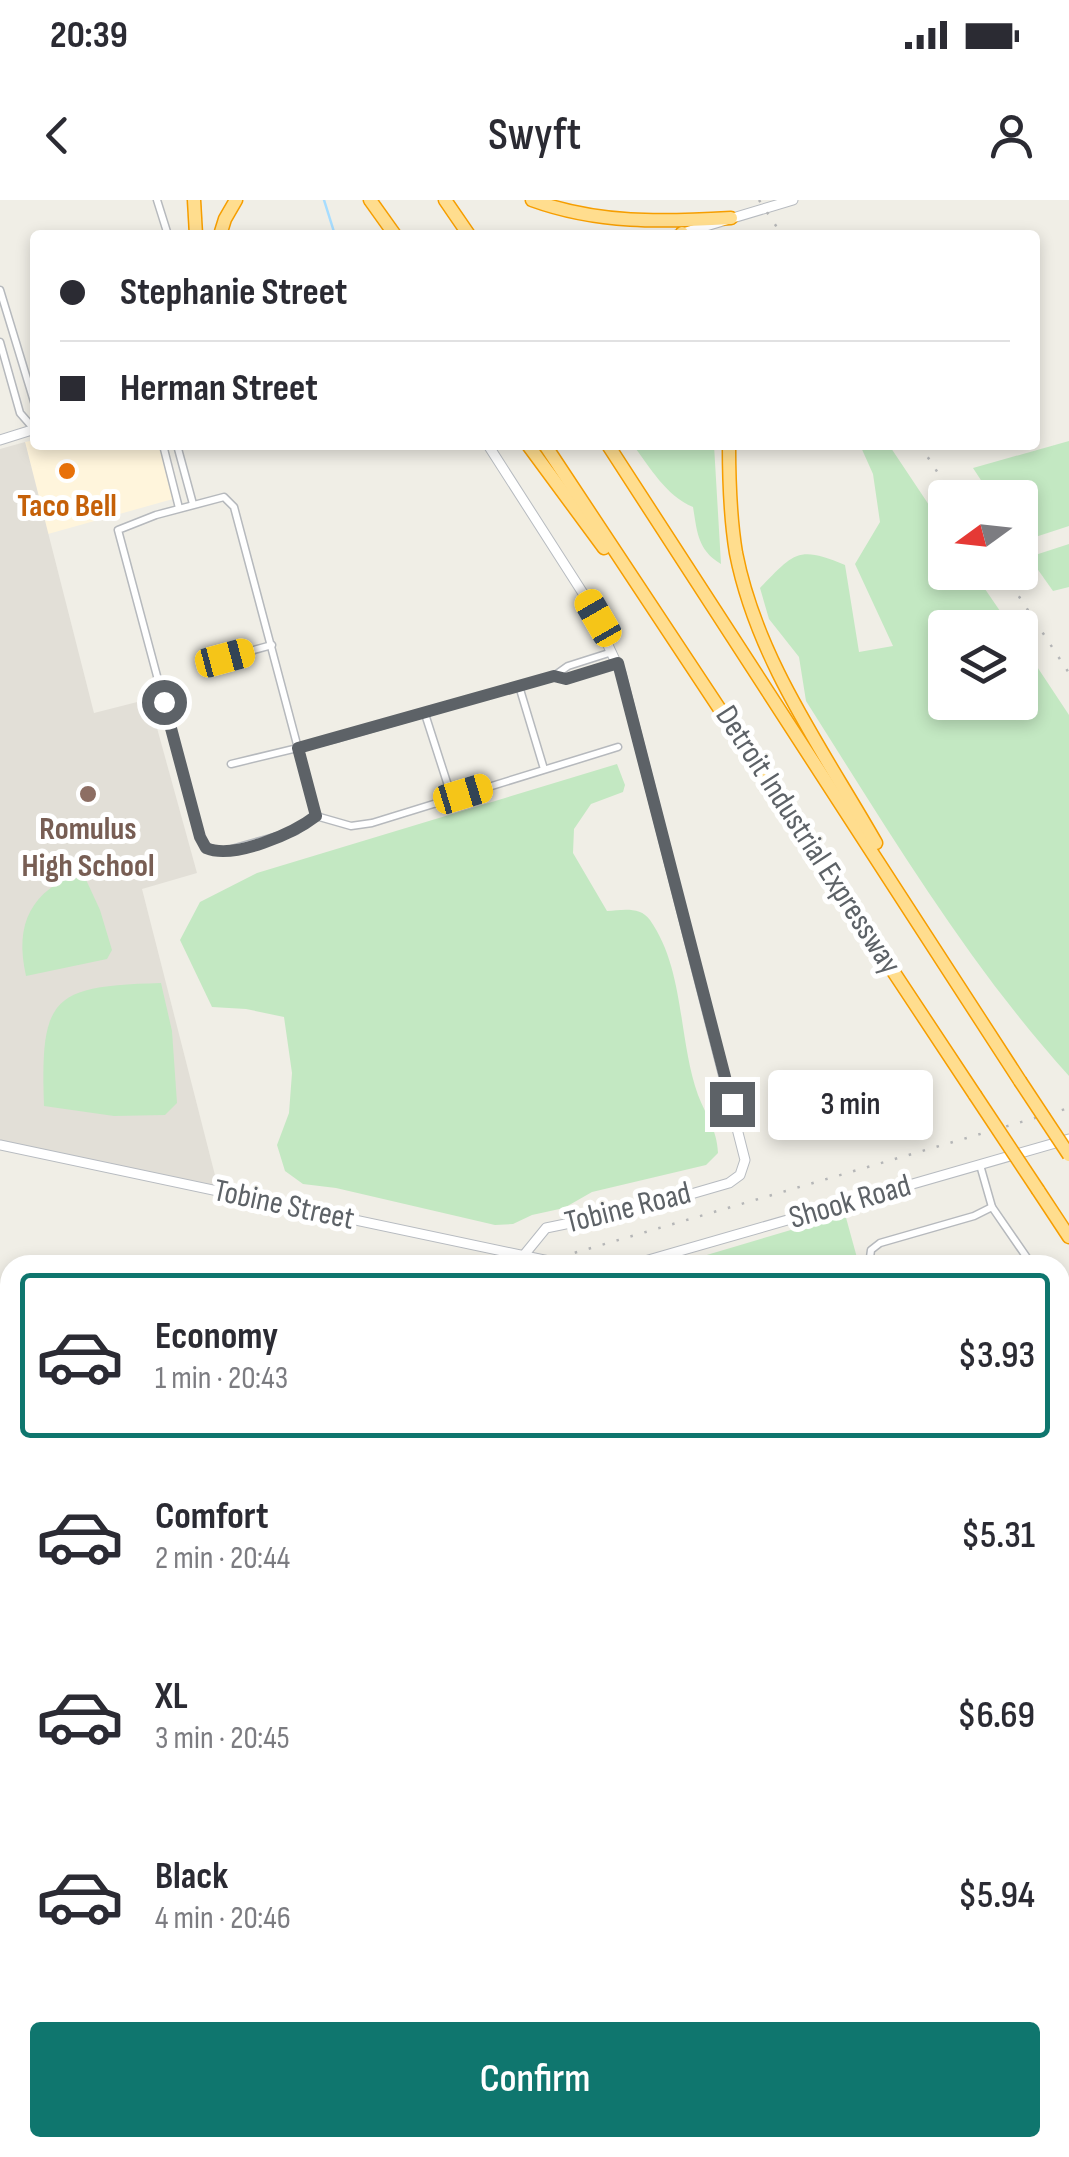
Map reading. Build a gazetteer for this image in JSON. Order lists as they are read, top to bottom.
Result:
{
  "streets": {
    "highway": ["Detroit Industrial Expressway"],
    "street": ["Shook Road", "Tobine Street", "Tobine Road"]
  },
  "crossings": [
    ["Tobine Street", "Tobine Road"]
  ],
  "places": ["Taco Bell", "Romulus High School"],
  "north": "left",
  "page": {
    "status": "20:39",
    "header": "Swyft",
    "banner": ["Stephanie Street", "Herman Street"],
    "bubble": "3 min",
    "list": [
      {
        "name": "Economy",
        "note": "1 min · 20:43",
        "value": "$3.93"
      },
      {
        "name": "Comfort",
        "note": "2 min · 20:44",
        "value": "$5.31"
      },
      {
        "name": "XL",
        "note": "3 min · 20:45",
        "value": "$6.69"
      },
      {
        "name": "Black",
        "note": "4 min · 20:46",
        "value": "$5.94"
      }
    ],
    "buttons": "Confirm"
  }
}
